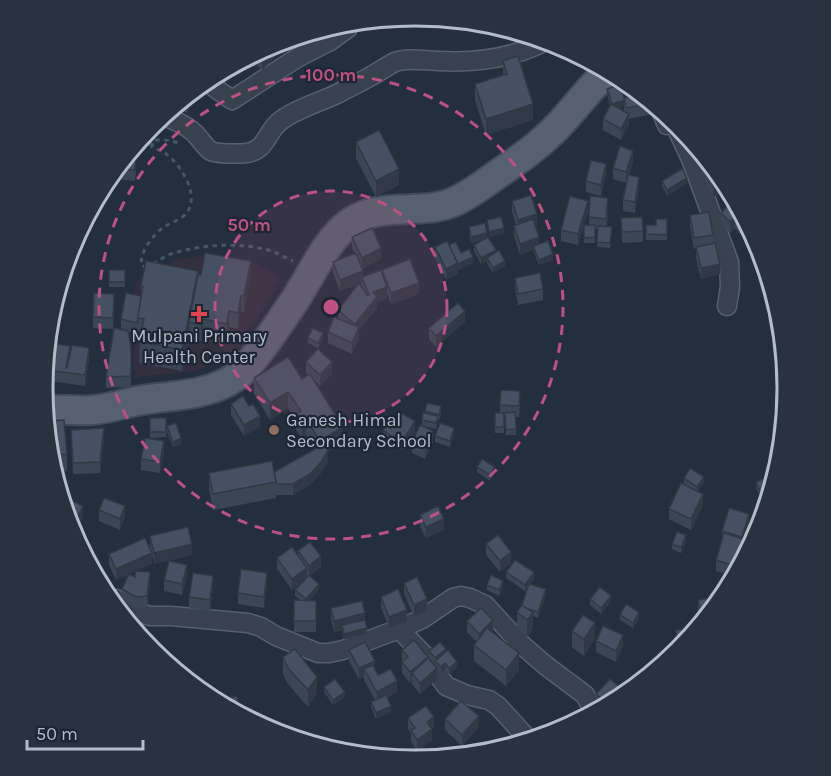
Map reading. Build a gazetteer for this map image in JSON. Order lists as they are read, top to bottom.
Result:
{
  "places": {
    "health": ["Mulpani Primary Health Center"],
    "other": ["Ganesh Himal Secondary School"]
  },
  "scale_bar": "50 m",
  "rings": ["100 m", "50 m"]
}
